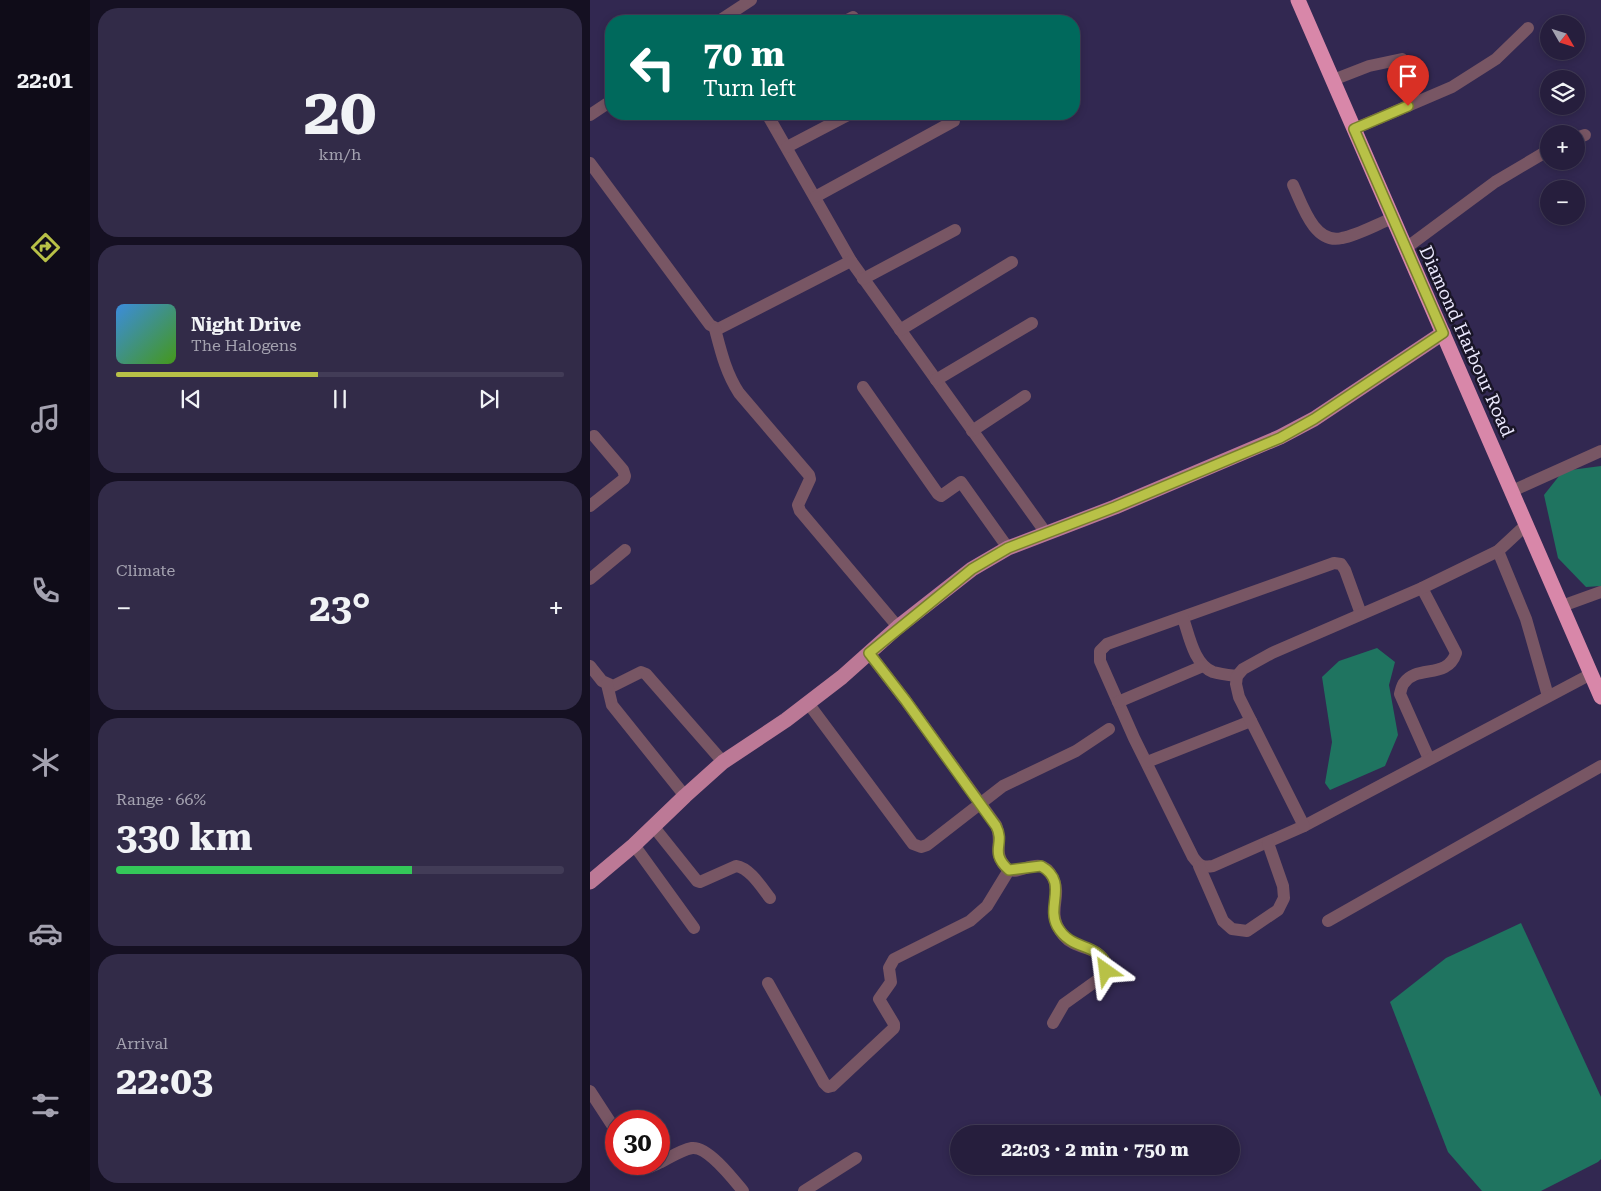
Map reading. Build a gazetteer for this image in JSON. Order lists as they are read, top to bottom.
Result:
{
  "streets": {
    "highway": ["Diamond Harbour Road"]
  },
  "north": "bottom right",
  "page": {
    "tabs": "22:01",
    "tile": [
      ["20", "km/h"],
      "Climate",
      ["Range · 66%", "330 km"],
      ["Arrival", "22:03"]
    ],
    "map_buttons": ["+", "−"],
    "turn": ["70 m", "Turn left"],
    "song": ["Night Drive", "The Halogens"],
    "heat": ["−", "23°", "+"],
    "limit": "30",
    "trip": "22:03 · 2 min · 750 m"
  }
}
